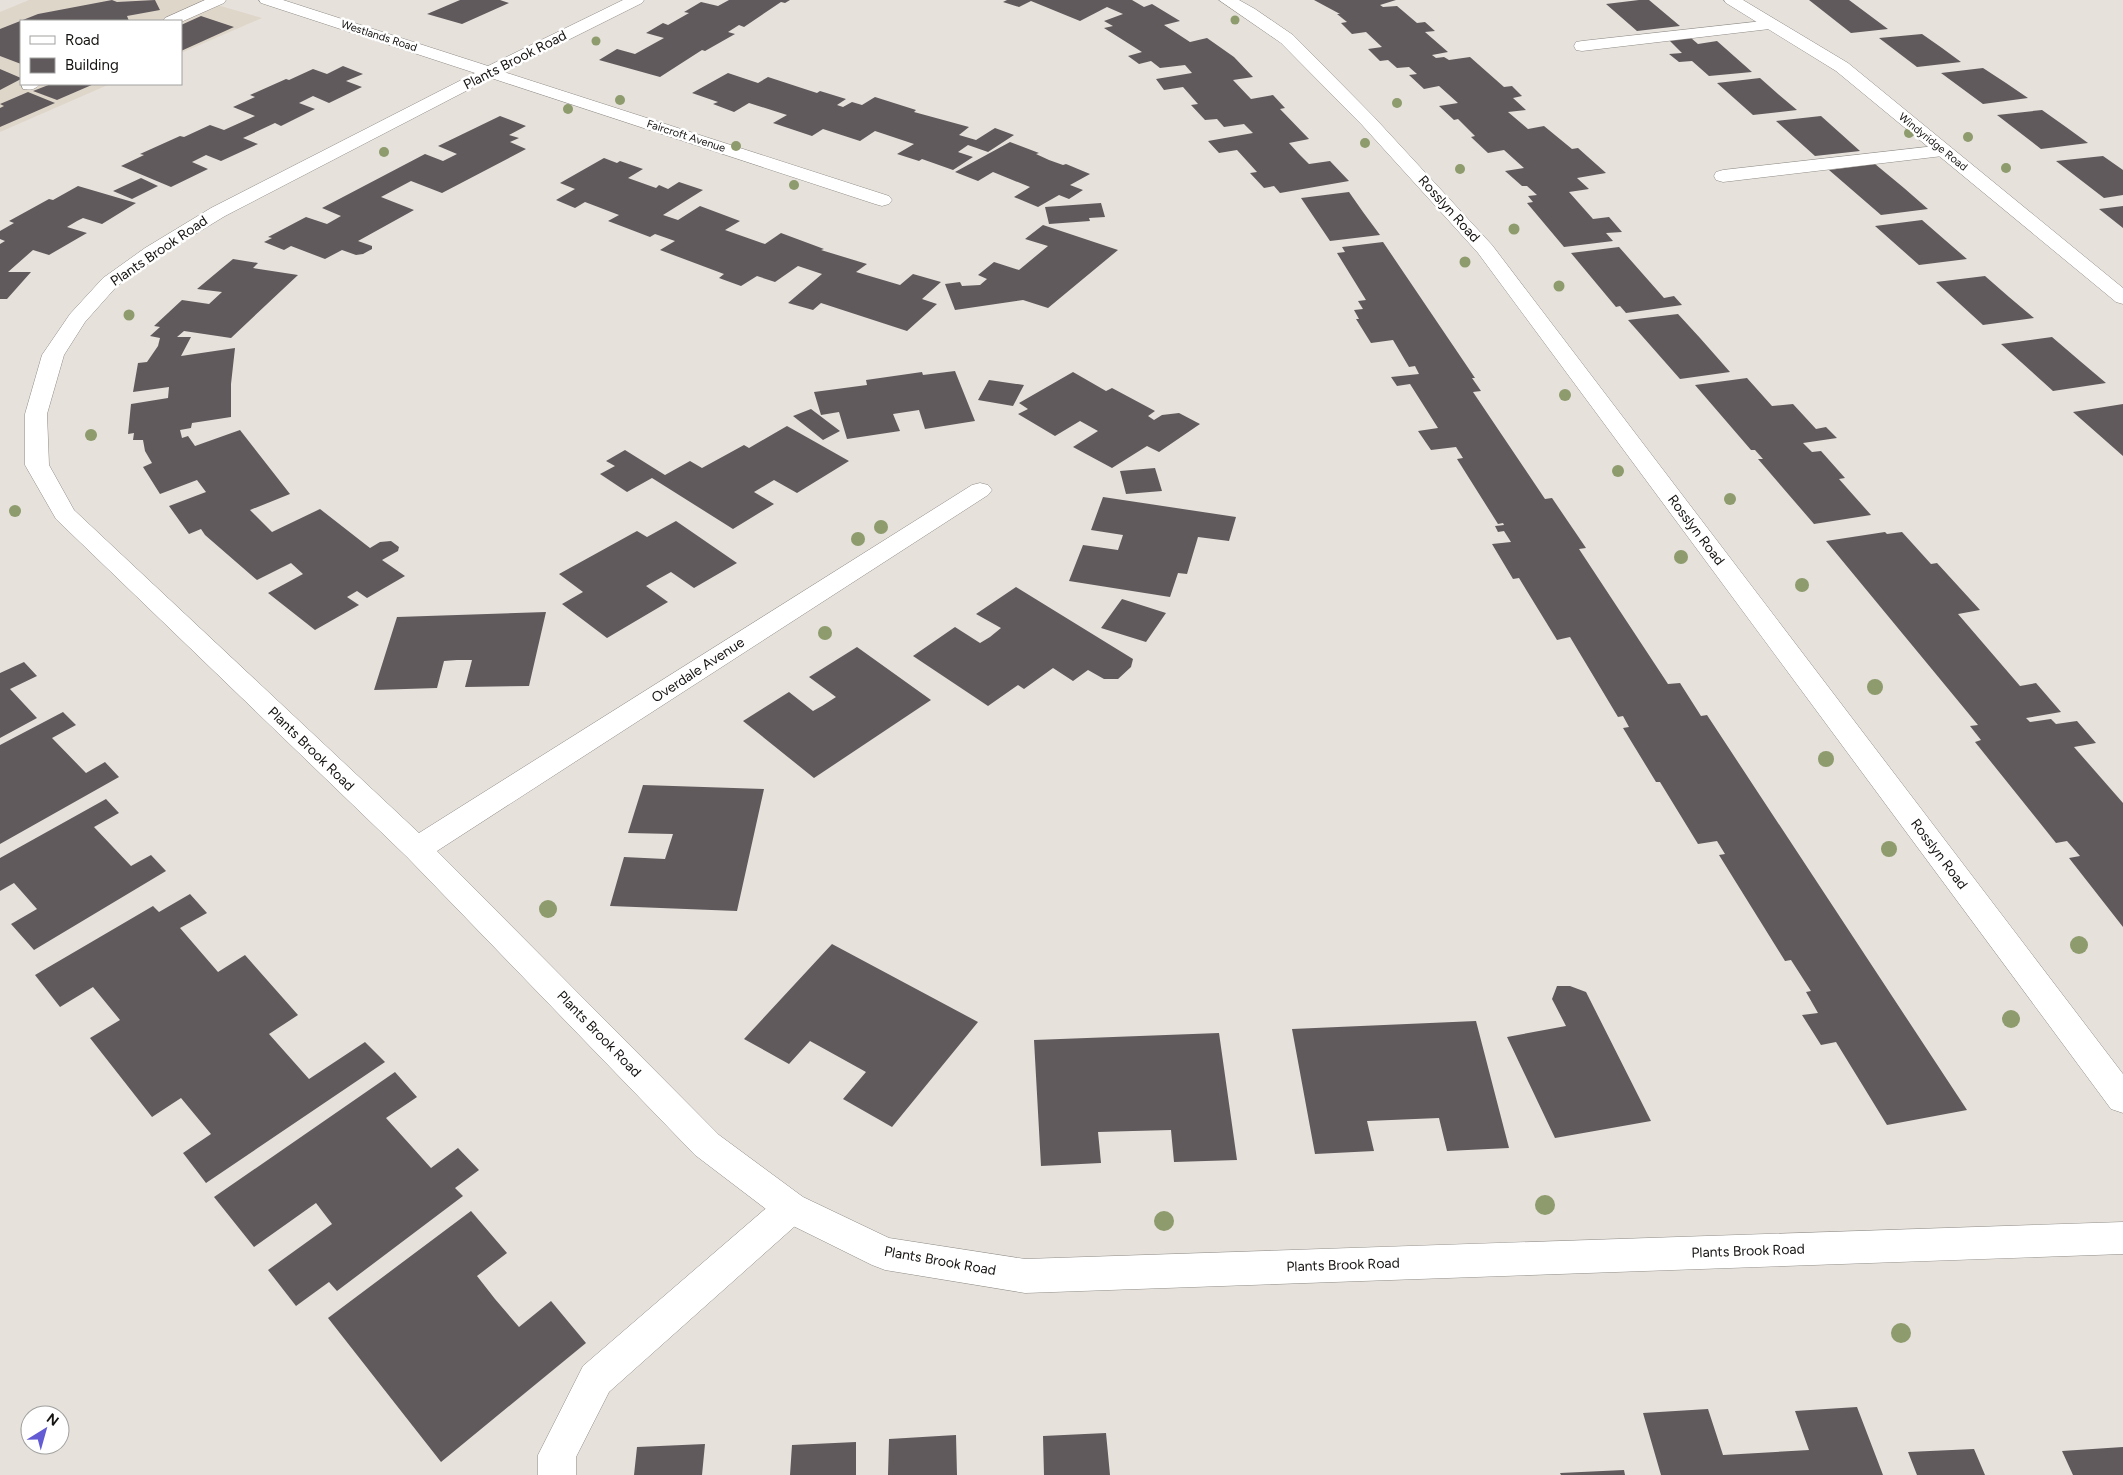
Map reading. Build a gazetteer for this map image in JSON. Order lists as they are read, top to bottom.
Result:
{
  "streets": {
    "street": [
      "Westlands Road",
      "Plants Brook Road",
      "Faircroft Avenue",
      "Windyridge Road",
      "Rosslyn Road",
      "Overdale Avenue"
    ]
  },
  "crossings": [
    ["Westlands Road", "Plants Brook Road"],
    ["Westlands Road", "Faircroft Avenue"],
    ["Plants Brook Road", "Faircroft Avenue"],
    ["Plants Brook Road", "Overdale Avenue"]
  ],
  "legend": ["Road", "Building"],
  "north": "top right"
}
